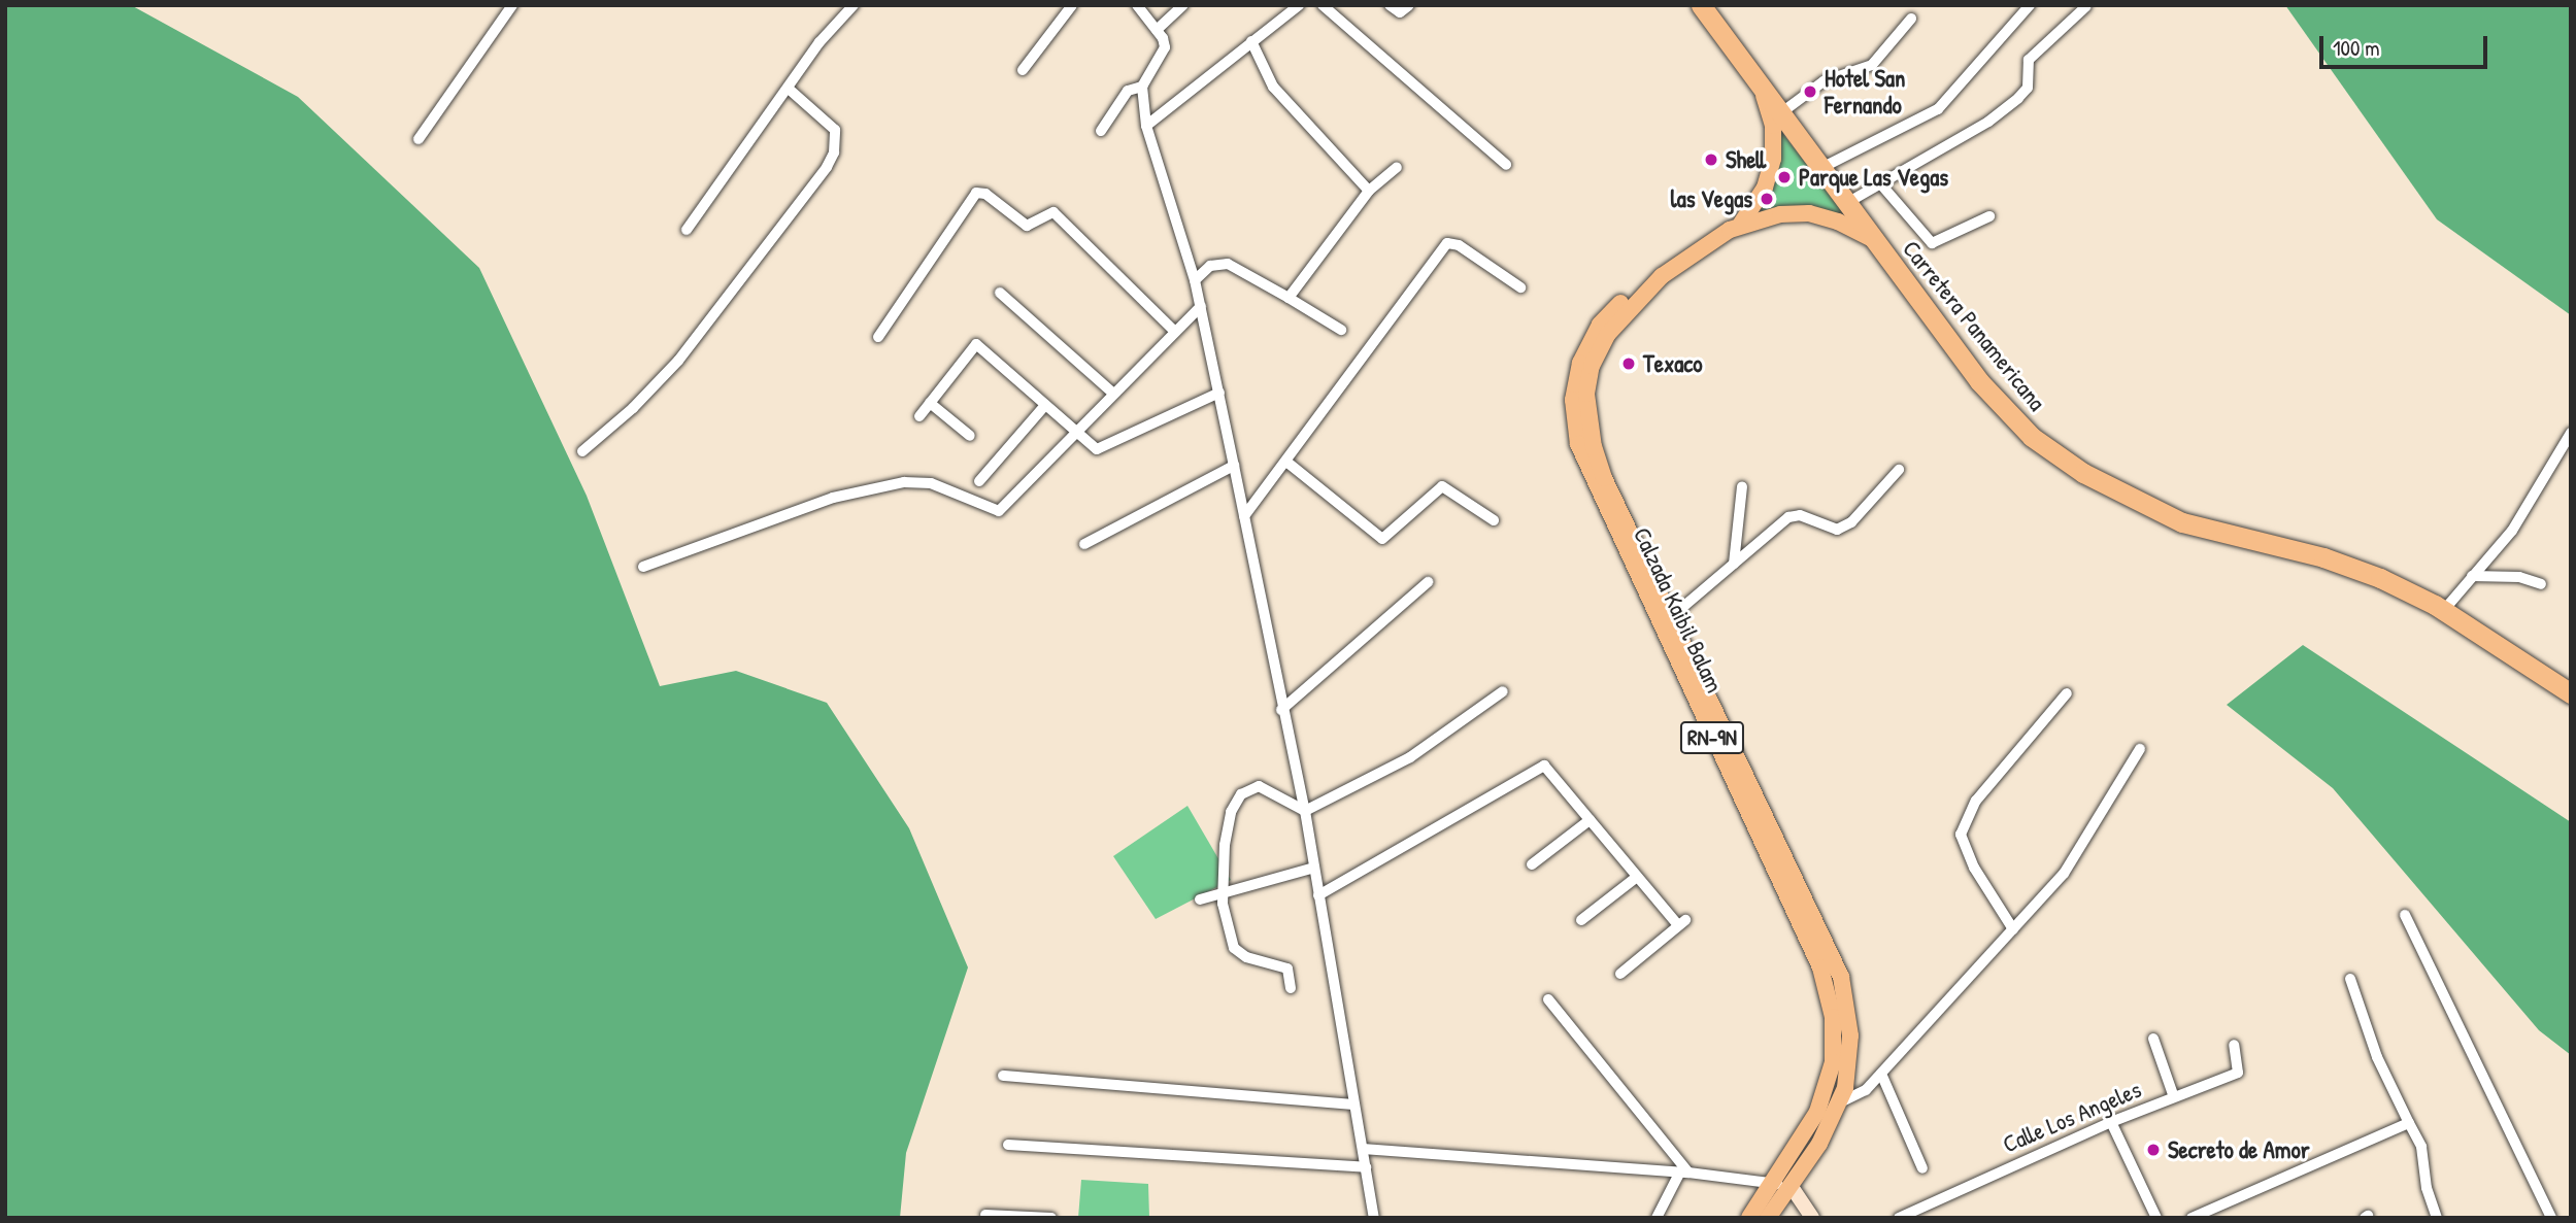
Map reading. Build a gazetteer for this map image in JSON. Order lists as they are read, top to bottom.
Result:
{
  "streets": {
    "highway": ["Carretera Panamericana"],
    "main road": ["Calzada Kaibil Balam", "RN-9N"],
    "street": ["Calle Los Angeles"]
  },
  "crossings": [
    ["Carretera Panamericana", "Calzada Kaibil Balam"]
  ],
  "places": [
    "Hotel San Fernando",
    "Shell",
    "Parque Las Vegas",
    "las Vegas",
    "Texaco",
    "Secreto de Amor"
  ],
  "scale_bar": "100 m"
}
